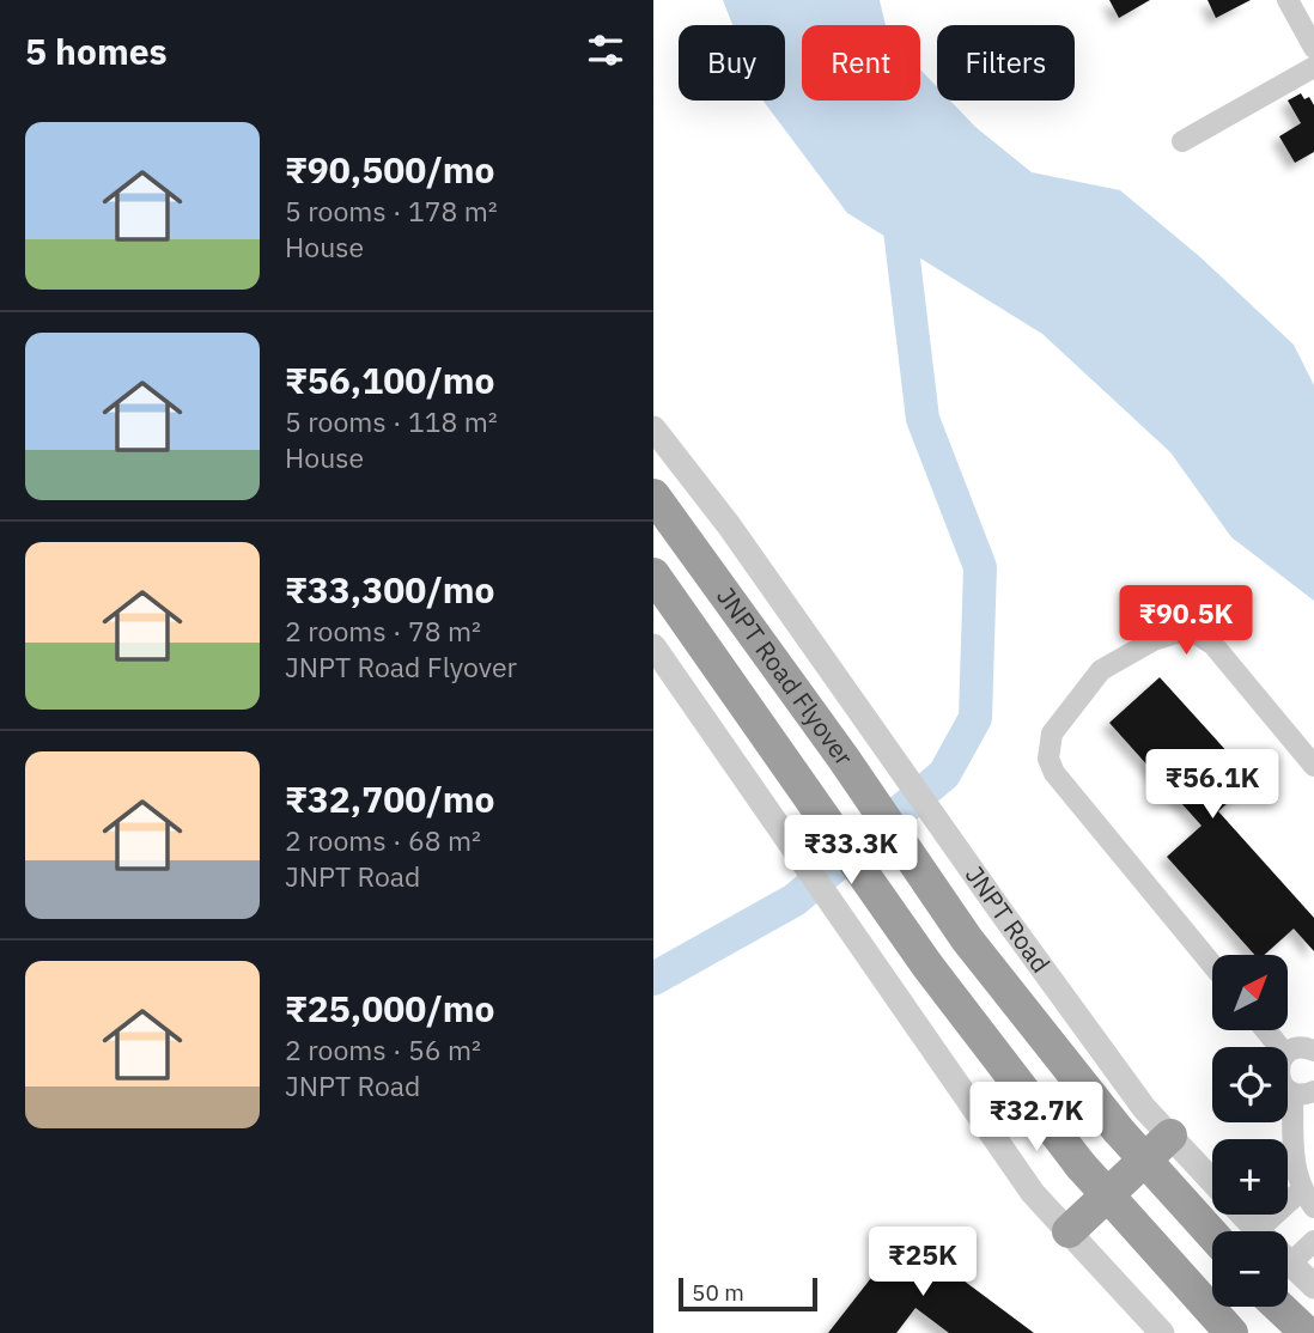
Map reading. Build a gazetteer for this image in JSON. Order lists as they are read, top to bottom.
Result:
{
  "streets": {
    "highway": ["JNPT Road Flyover"],
    "street": ["JNPT Road"]
  },
  "scale_bar": "50 m",
  "north": "top right",
  "page": {
    "heading": "5 homes",
    "chip": ["Buy", "Rent", "Filters"],
    "list": [
      {
        "name": "₹90,500/mo",
        "note": "5 rooms · 178 m² · House"
      },
      {
        "name": "₹56,100/mo",
        "note": "5 rooms · 118 m² · House"
      },
      {
        "name": "₹33,300/mo",
        "note": "2 rooms · 78 m² · JNPT Road Flyover"
      },
      {
        "name": "₹32,700/mo",
        "note": "2 rooms · 68 m² · JNPT Road"
      },
      {
        "name": "₹25,000/mo",
        "note": "2 rooms · 56 m² · JNPT Road"
      }
    ],
    "price": [
      "₹90.5K",
      "₹56.1K",
      "₹33.3K",
      "₹32.7K",
      "₹25K"
    ],
    "map_buttons": ["+", "−"],
    "scale": "50 m"
  }
}
